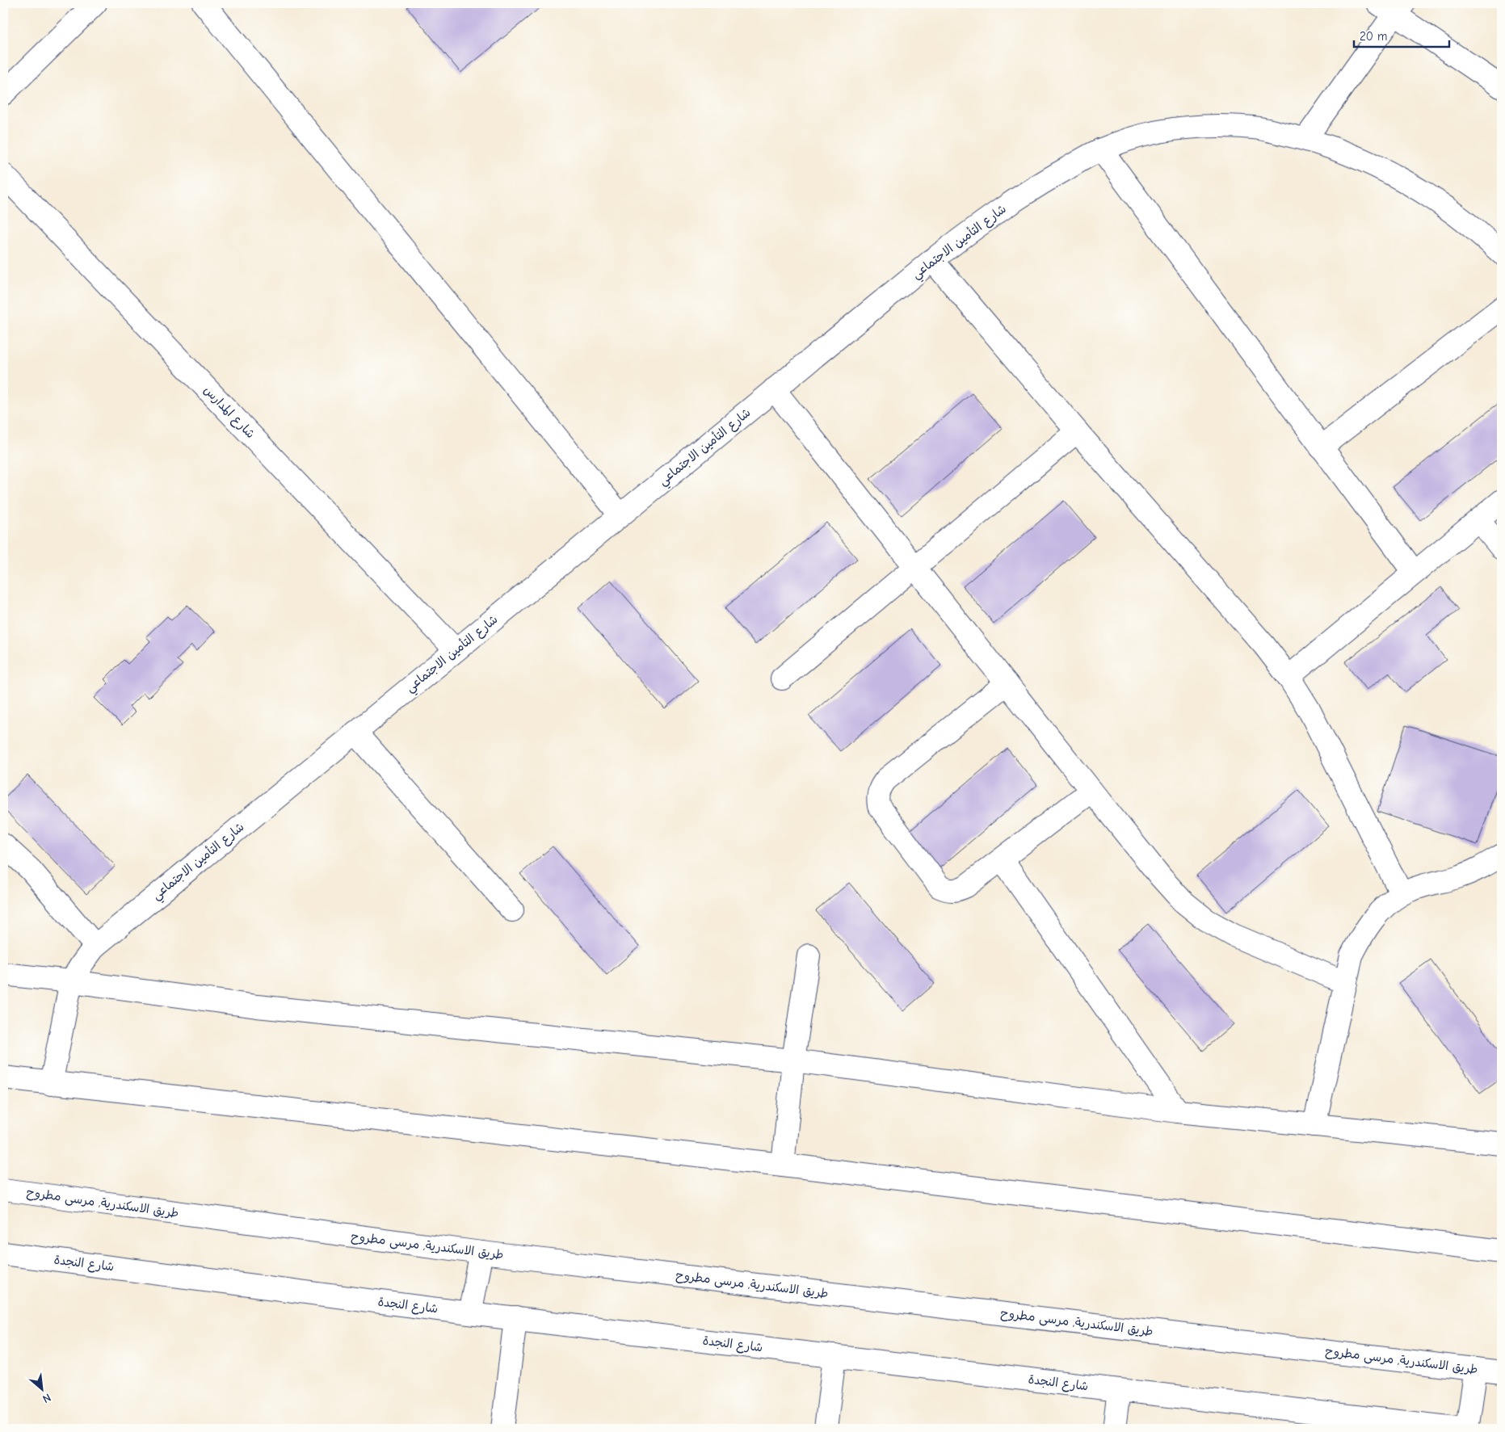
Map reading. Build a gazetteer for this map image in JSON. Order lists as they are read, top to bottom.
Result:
{
  "streets": {
    "street": [
      "شارع التأمين الاجتماعي",
      "شارع المدارس",
      "طريق الاسكندرية, مرسى مطروح",
      "شارع النجدة"
    ]
  },
  "crossings": [
    ["شارع التأمين الاجتماعي", "شارع المدارس"]
  ],
  "scale_bar": "20 m",
  "north": "bottom right"
}
